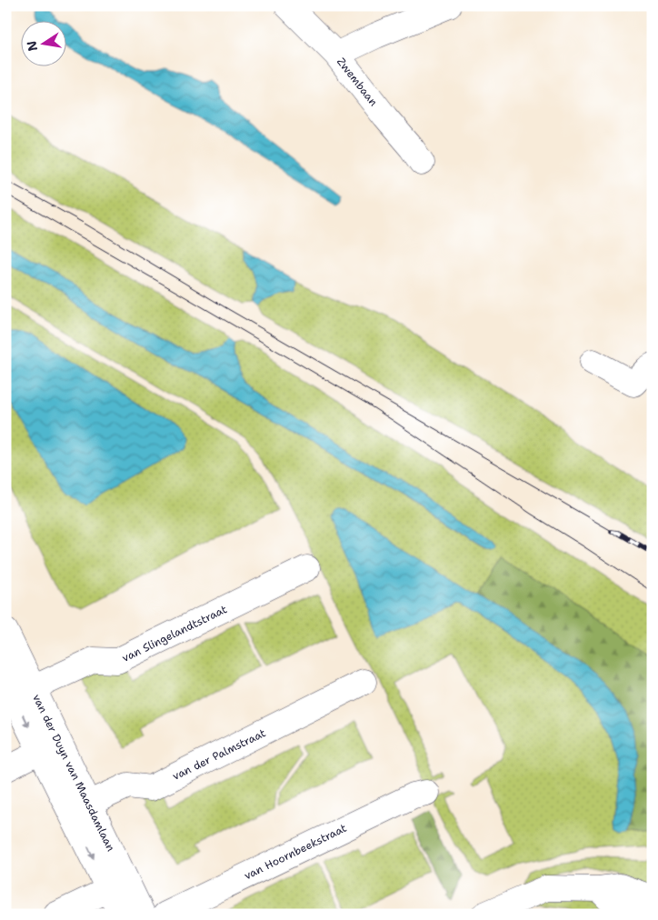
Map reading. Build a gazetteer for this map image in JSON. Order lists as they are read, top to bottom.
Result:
{
  "streets": {
    "street": [
      "Zwembaan",
      "van Slingelandtstraat",
      "van der Palmstraat",
      "van der Duyn van Maasdamlaan",
      "van Hoornbeekstraat"
    ]
  },
  "crossings": [
    ["van Slingelandtstraat", "van der Duyn van Maasdamlaan"],
    ["van der Palmstraat", "van der Duyn van Maasdamlaan"]
  ],
  "north": "left"
}
